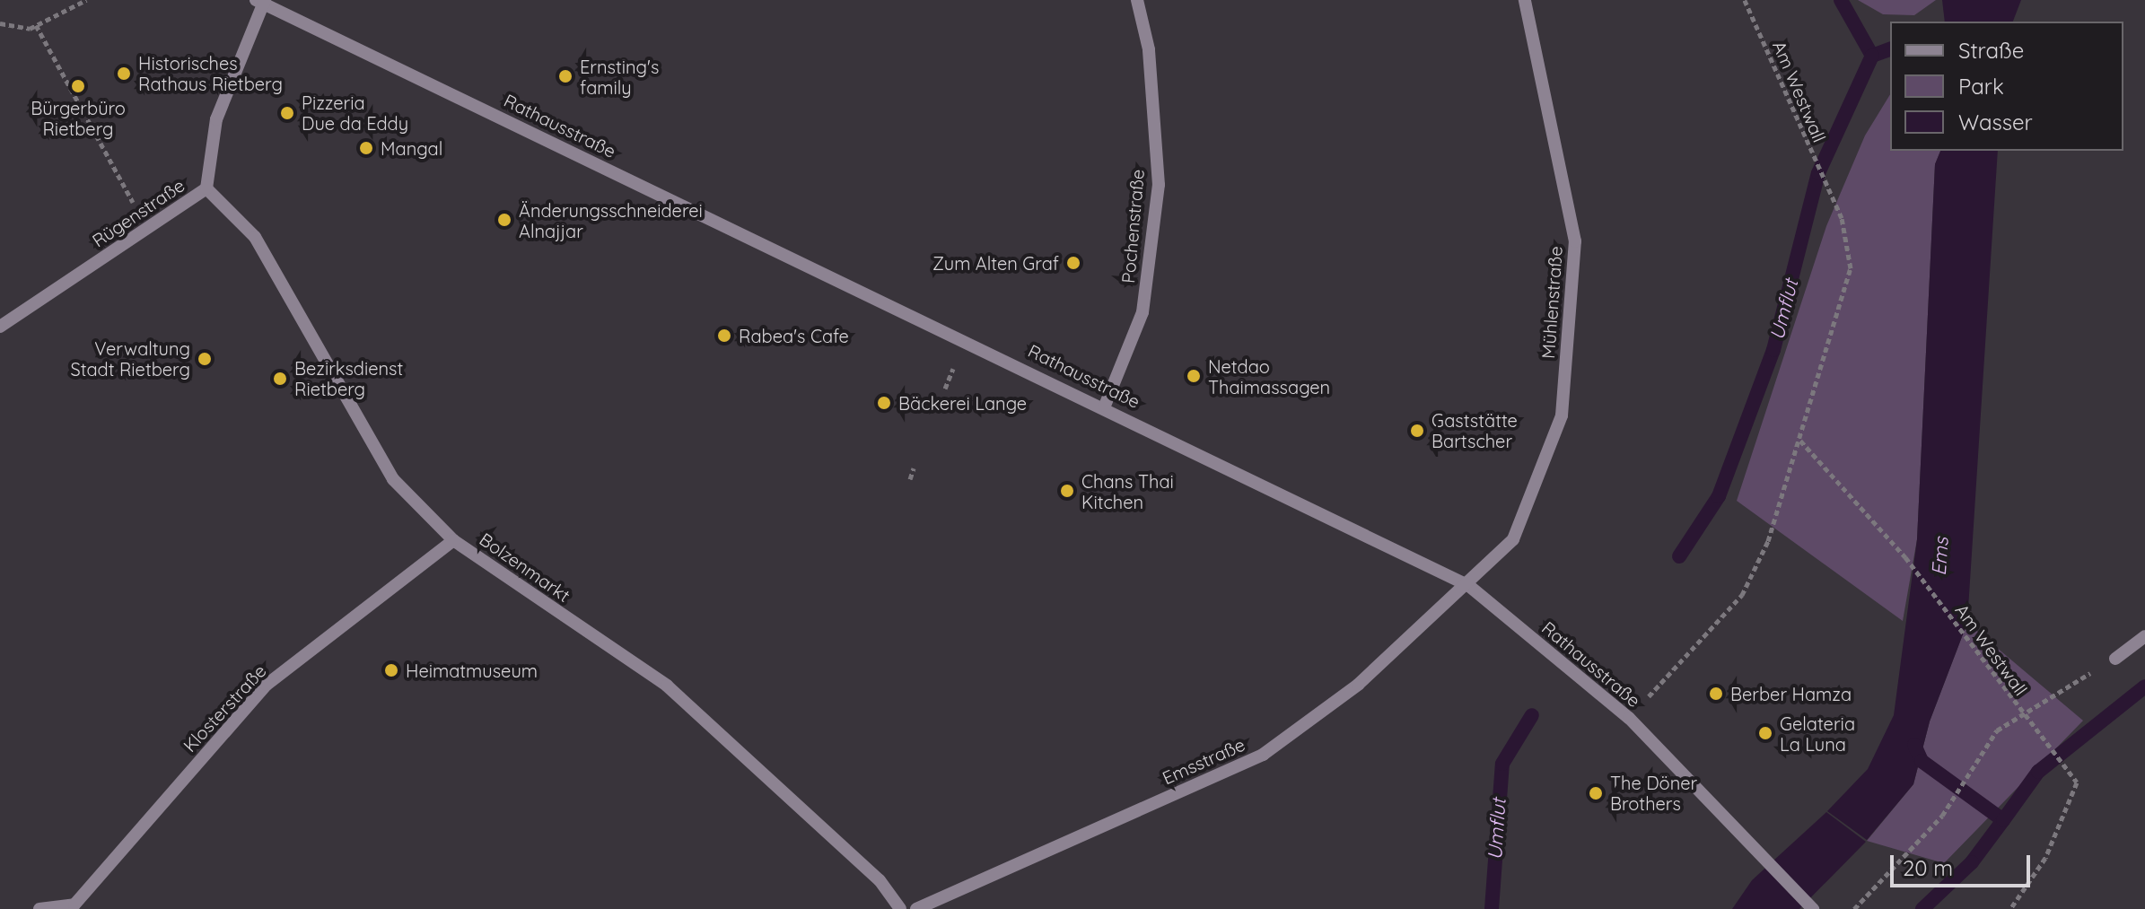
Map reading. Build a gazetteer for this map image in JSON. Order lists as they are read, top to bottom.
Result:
{
  "streets": {
    "street": [
      "Rathausstraße",
      "Rügenstraße",
      "Pochenstraße",
      "Mühlenstraße",
      "Bolzenmarkt",
      "Klosterstraße",
      "Emsstraße"
    ],
    "path": ["Am Westwall"]
  },
  "crossings": [
    ["Am Westwall", "Rathausstraße"],
    ["Rathausstraße", "Rügenstraße"],
    ["Rathausstraße", "Pochenstraße"],
    ["Rathausstraße", "Mühlenstraße"],
    ["Rathausstraße", "Emsstraße"],
    ["Rügenstraße", "Bolzenmarkt"],
    ["Mühlenstraße", "Emsstraße"],
    ["Bolzenmarkt", "Klosterstraße"]
  ],
  "water": ["Umflut", "Ems"],
  "places": [
    "Historisches Rathaus Rietberg",
    "Ernsting's family",
    "Bürgerbüro Rietberg",
    "Pizzeria Due da Eddy",
    "Mangal",
    "Änderungsschneiderei Alnajjar",
    "Zum Alten Graf",
    "Rabea's Cafe",
    "Verwaltung Stadt Rietberg",
    "Netdao Thaimassagen",
    "Bezirksdienst Rietberg",
    "Bäckerei Lange",
    "Gaststätte Bartscher",
    "Chans Thai Kitchen",
    "Heimatmuseum",
    "Berber Hamza",
    "Gelateria La Luna",
    "The Döner Brothers"
  ],
  "legend": ["Straße", "Park", "Wasser"],
  "scale_bar": "20 m"
}
